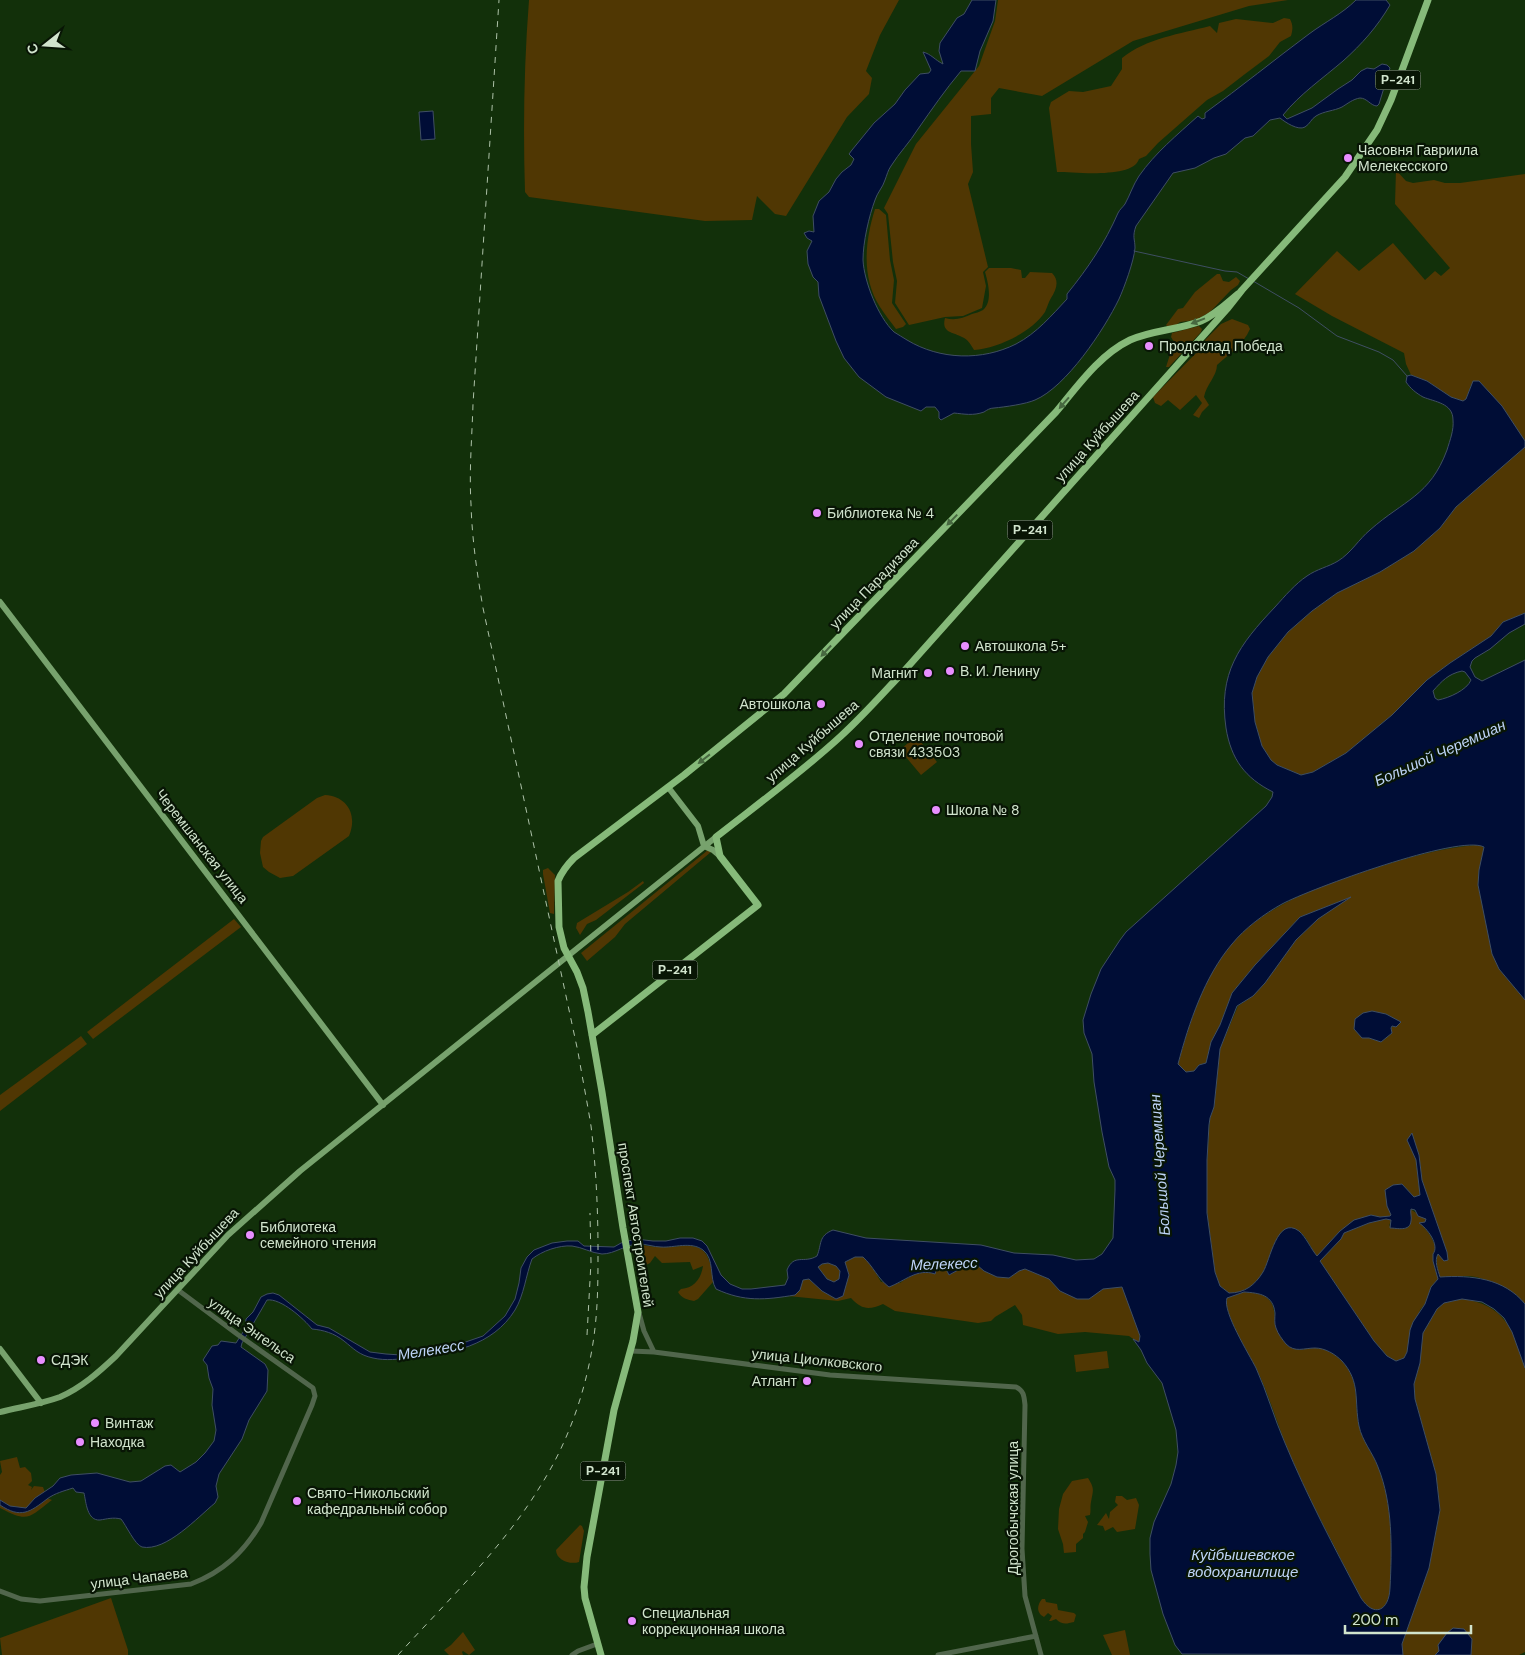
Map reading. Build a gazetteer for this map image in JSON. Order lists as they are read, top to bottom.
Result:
{
  "streets": {
    "highway": [
      "Р-241",
      "улица Куйбышева",
      "улица Парадизова",
      "проспект Автостроителей"
    ],
    "main road": ["Черемшанская улица"],
    "street": [
      "улица Энгельса",
      "улица Циолковского",
      "Дрогобычская улица",
      "улица Чапаева"
    ]
  },
  "crossings": [
    ["Р-241", "улица Куйбышева"],
    ["Р-241", "проспект Автостроителей"],
    ["улица Куйбышева", "улица Парадизова"],
    ["улица Куйбышева", "Черемшанская улица"],
    ["улица Куйбышева", "улица Энгельса"],
    ["улица Парадизова", "проспект Автостроителей"],
    ["проспект Автостроителей", "улица Циолковского"],
    ["улица Энгельса", "улица Чапаева"],
    ["улица Циолковского", "Дрогобычская улица"]
  ],
  "one_way": ["улица Парадизова"],
  "water": ["Большой Черемшан", "Мелекесс", "Куйбышевское водохранилище"],
  "places": [
    "Часовня Гавриила Мелекесского",
    "Продсклад Победа",
    "Библиотека № 4",
    "Автошкола 5+",
    "В. И. Ленину",
    "Магнит",
    "Автошкола",
    "Отделение почтовой связи 433503",
    "Школа № 8",
    "Библиотека семейного чтения",
    "СДЭК",
    "Атлант",
    "Винтаж",
    "Находка",
    "Свято-Никольский кафедральный собор",
    "Специальная коррекционная школа"
  ],
  "scale_bar": "200 m",
  "north": "left"
}
